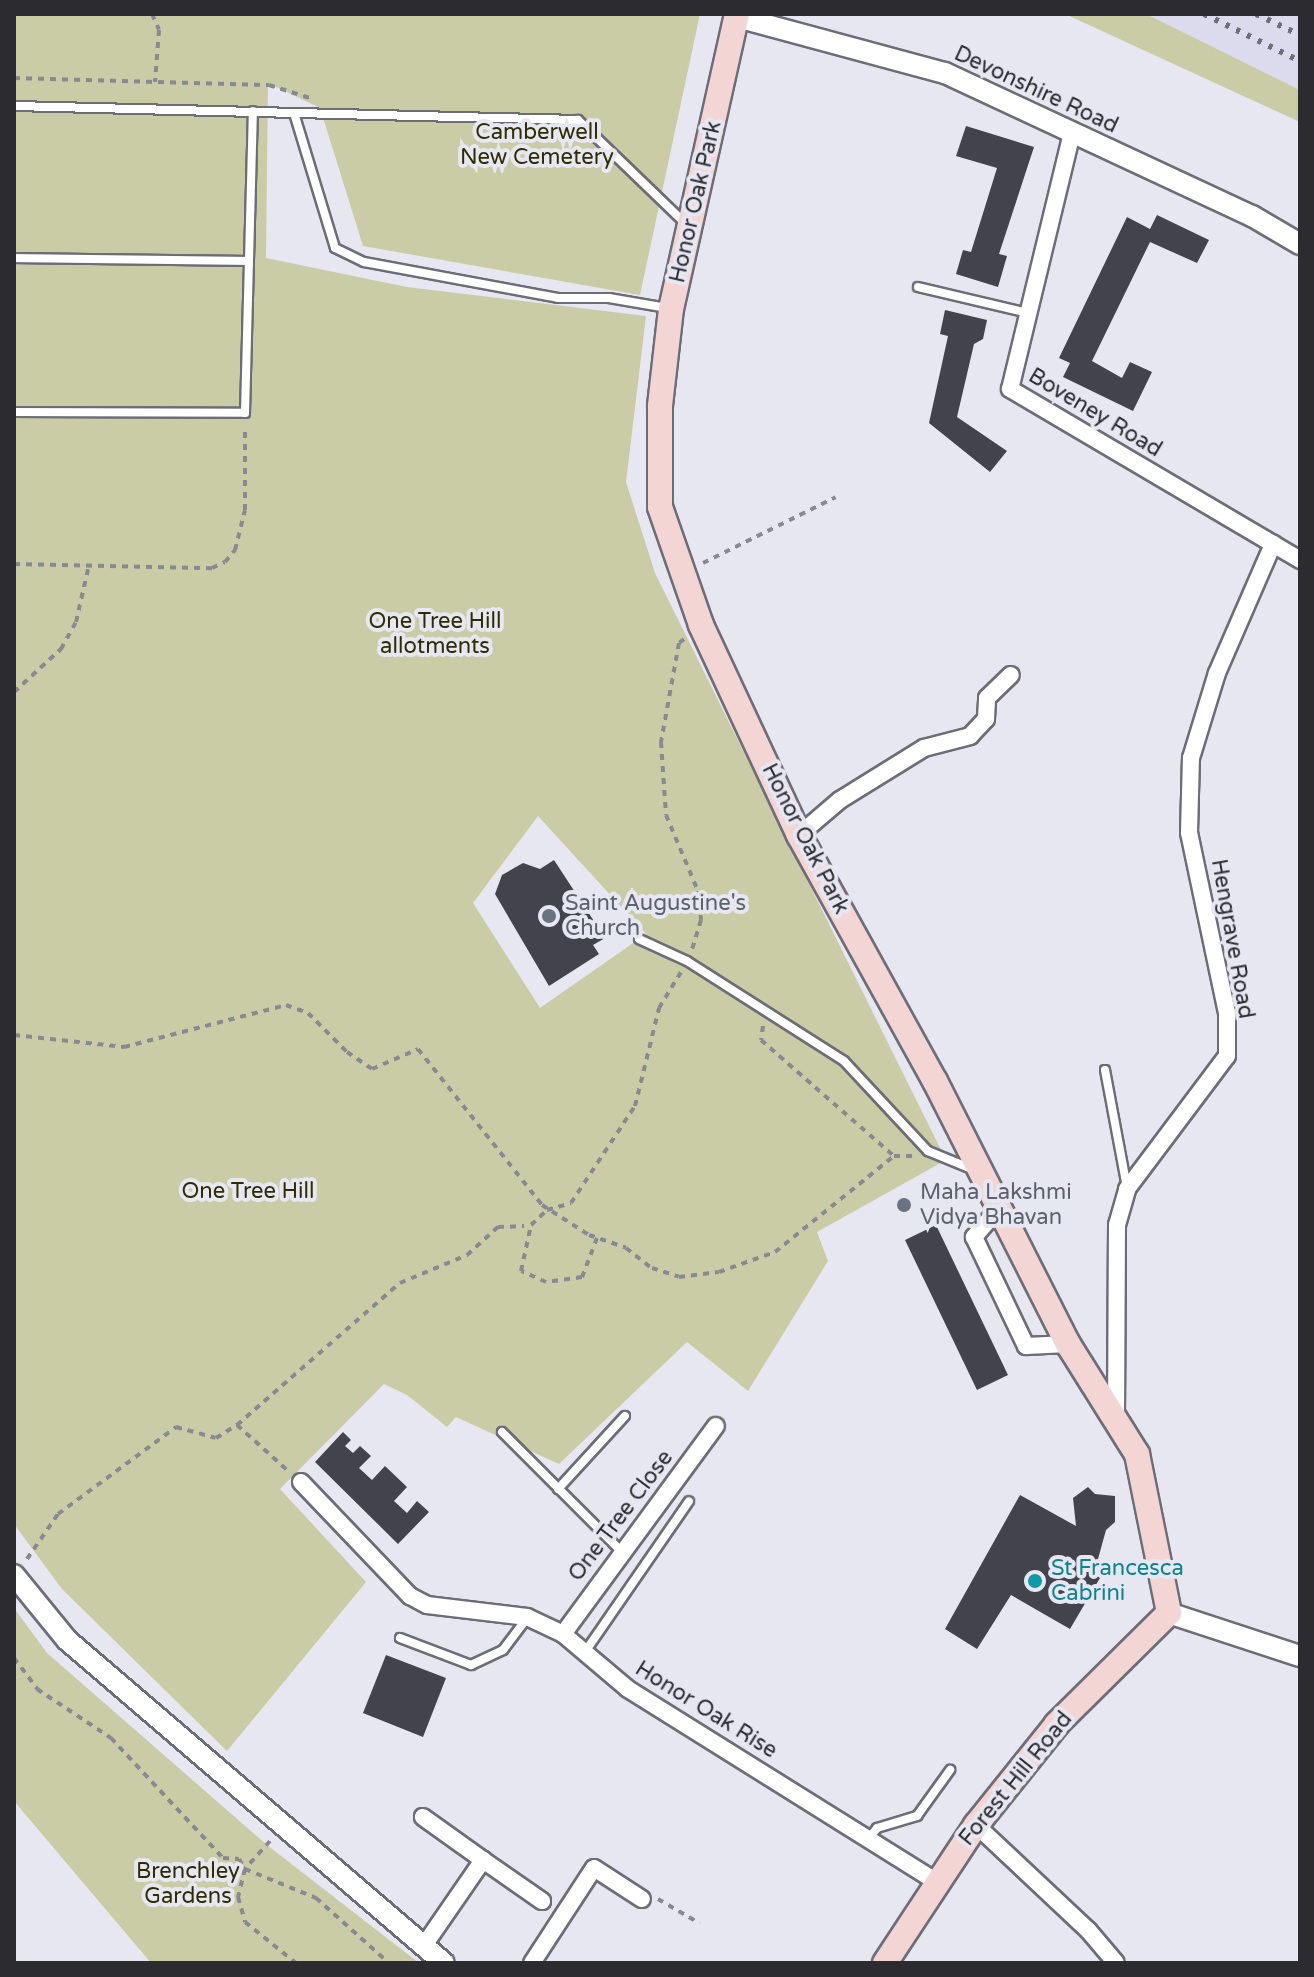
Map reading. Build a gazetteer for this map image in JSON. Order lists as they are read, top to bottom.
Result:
{
  "streets": {
    "main road": ["Honor Oak Park", "Forest Hill Road"],
    "street": [
      "Devonshire Road",
      "Boveney Road",
      "Hengrave Road",
      "One Tree Close",
      "Honor Oak Rise"
    ]
  },
  "crossings": [
    ["Devonshire Road", "Honor Oak Park"],
    ["Devonshire Road", "Boveney Road"],
    ["Honor Oak Park", "Hengrave Road"],
    ["Honor Oak Park", "Forest Hill Road"],
    ["Boveney Road", "Hengrave Road"],
    ["One Tree Close", "Honor Oak Rise"],
    ["Honor Oak Rise", "Forest Hill Road"]
  ],
  "parks": [
    "Camberwell New Cemetery",
    "One Tree Hill allotments",
    "One Tree Hill",
    "Brenchley Gardens"
  ],
  "places": ["Saint Augustine's Church", "Maha Lakshmi Vidya Bhavan", "St Francesca Cabrini"]
}
